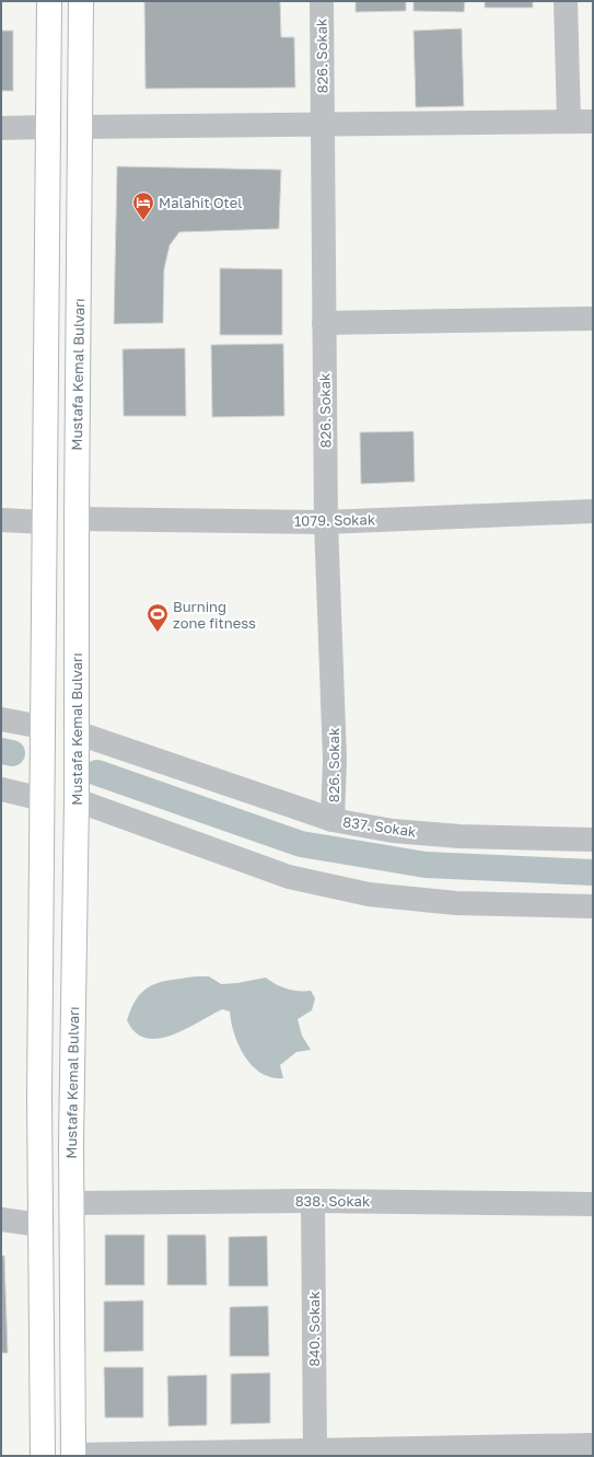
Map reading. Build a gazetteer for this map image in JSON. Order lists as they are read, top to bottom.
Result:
{
  "streets": {
    "main road": ["Mustafa Kemal Bulvarı"],
    "street": [
      "826. Sokak",
      "1079. Sokak",
      "837. Sokak",
      "838. Sokak",
      "840. Sokak"
    ]
  },
  "crossings": [
    ["826. Sokak", "1079. Sokak"],
    ["826. Sokak", "837. Sokak"],
    ["Mustafa Kemal Bulvarı", "1079. Sokak"],
    ["Mustafa Kemal Bulvarı", "837. Sokak"],
    ["Mustafa Kemal Bulvarı", "838. Sokak"],
    ["838. Sokak", "840. Sokak"]
  ],
  "places": {
    "hotel": ["Malahit Otel"],
    "sports": ["Burning zone fitness"]
  }
}
